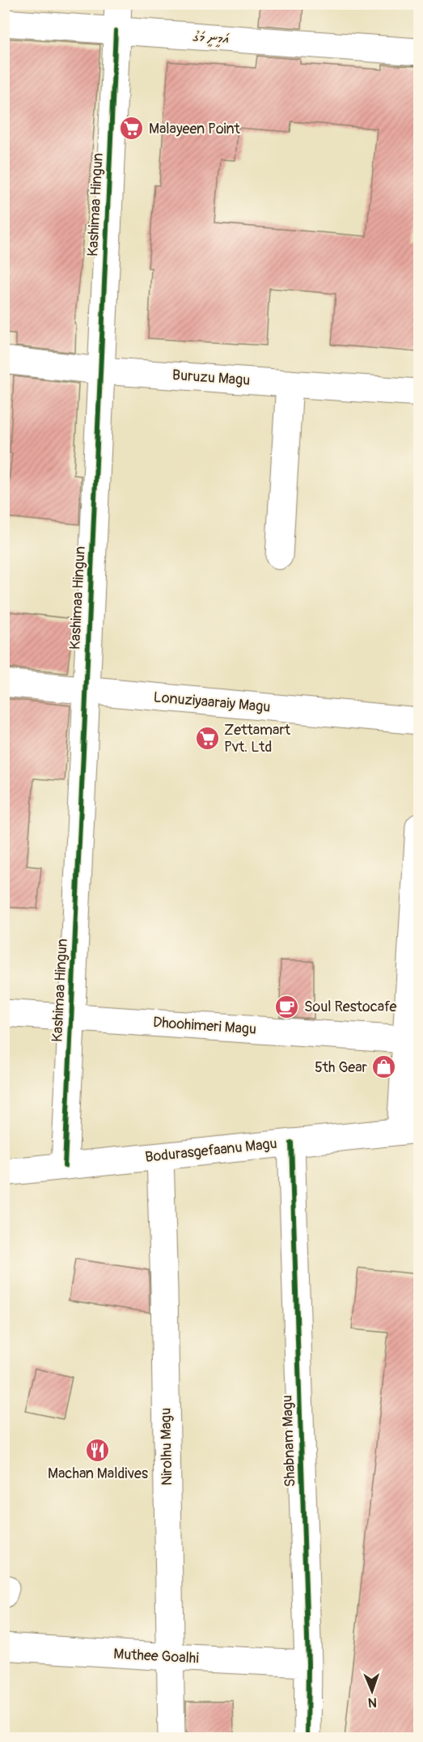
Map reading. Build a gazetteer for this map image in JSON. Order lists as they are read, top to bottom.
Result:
{
  "streets": {
    "street": [
      "އަމީނީ މަގު",
      "Kashimaa Hingun",
      "Buruzu Magu",
      "Lonuziyaaraiy Magu",
      "Dhoohimeri Magu",
      "Bodurasgefaanu Magu",
      "Shabnam Magu",
      "Nirolhu Magu",
      "Muthee Goalhi"
    ]
  },
  "crossings": [
    ["އަމީނީ މަގު", "Kashimaa Hingun"],
    ["Kashimaa Hingun", "Buruzu Magu"],
    ["Kashimaa Hingun", "Lonuziyaaraiy Magu"],
    ["Kashimaa Hingun", "Dhoohimeri Magu"],
    ["Kashimaa Hingun", "Bodurasgefaanu Magu"],
    ["Bodurasgefaanu Magu", "Shabnam Magu"],
    ["Bodurasgefaanu Magu", "Nirolhu Magu"],
    ["Shabnam Magu", "Muthee Goalhi"],
    ["Nirolhu Magu", "Muthee Goalhi"]
  ],
  "places": {
    "supermarket": ["Malayeen Point", "Zettamart Pvt. Ltd"],
    "cafe": ["Soul Restocafe"],
    "shop": ["5th Gear"],
    "restaurant": ["Machan Maldives"]
  },
  "north": "bottom"
}
